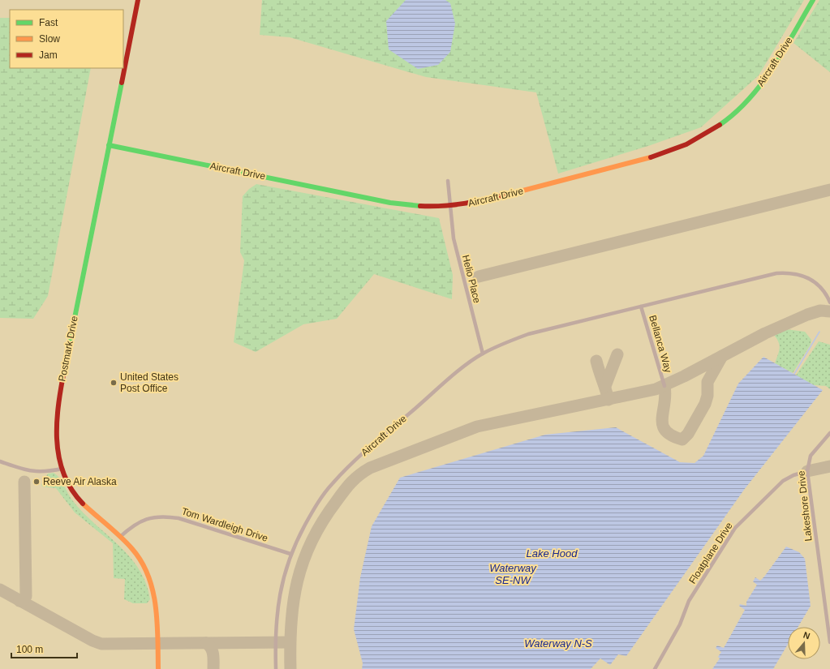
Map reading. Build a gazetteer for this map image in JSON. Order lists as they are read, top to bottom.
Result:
{
  "streets": {
    "street": [
      "Aircraft Drive",
      "Helio Place",
      "Bellanca Way",
      "Postmark Drive",
      "Lakeshore Drive",
      "Tom Wardleigh Drive",
      "Floatplane Drive"
    ]
  },
  "crossings": [
    ["Aircraft Drive", "Helio Place"],
    ["Aircraft Drive", "Bellanca Way"],
    ["Aircraft Drive", "Postmark Drive"],
    ["Aircraft Drive", "Tom Wardleigh Drive"],
    ["Postmark Drive", "Tom Wardleigh Drive"],
    ["Lakeshore Drive", "Floatplane Drive"]
  ],
  "water": ["Lake Hood", "Waterway SE-NW", "Waterway N-S"],
  "places": ["United States Post Office", "Reeve Air Alaska"],
  "legend": ["Fast", "Slow", "Jam"],
  "scale_bar": "100 m",
  "north": "top"
}
